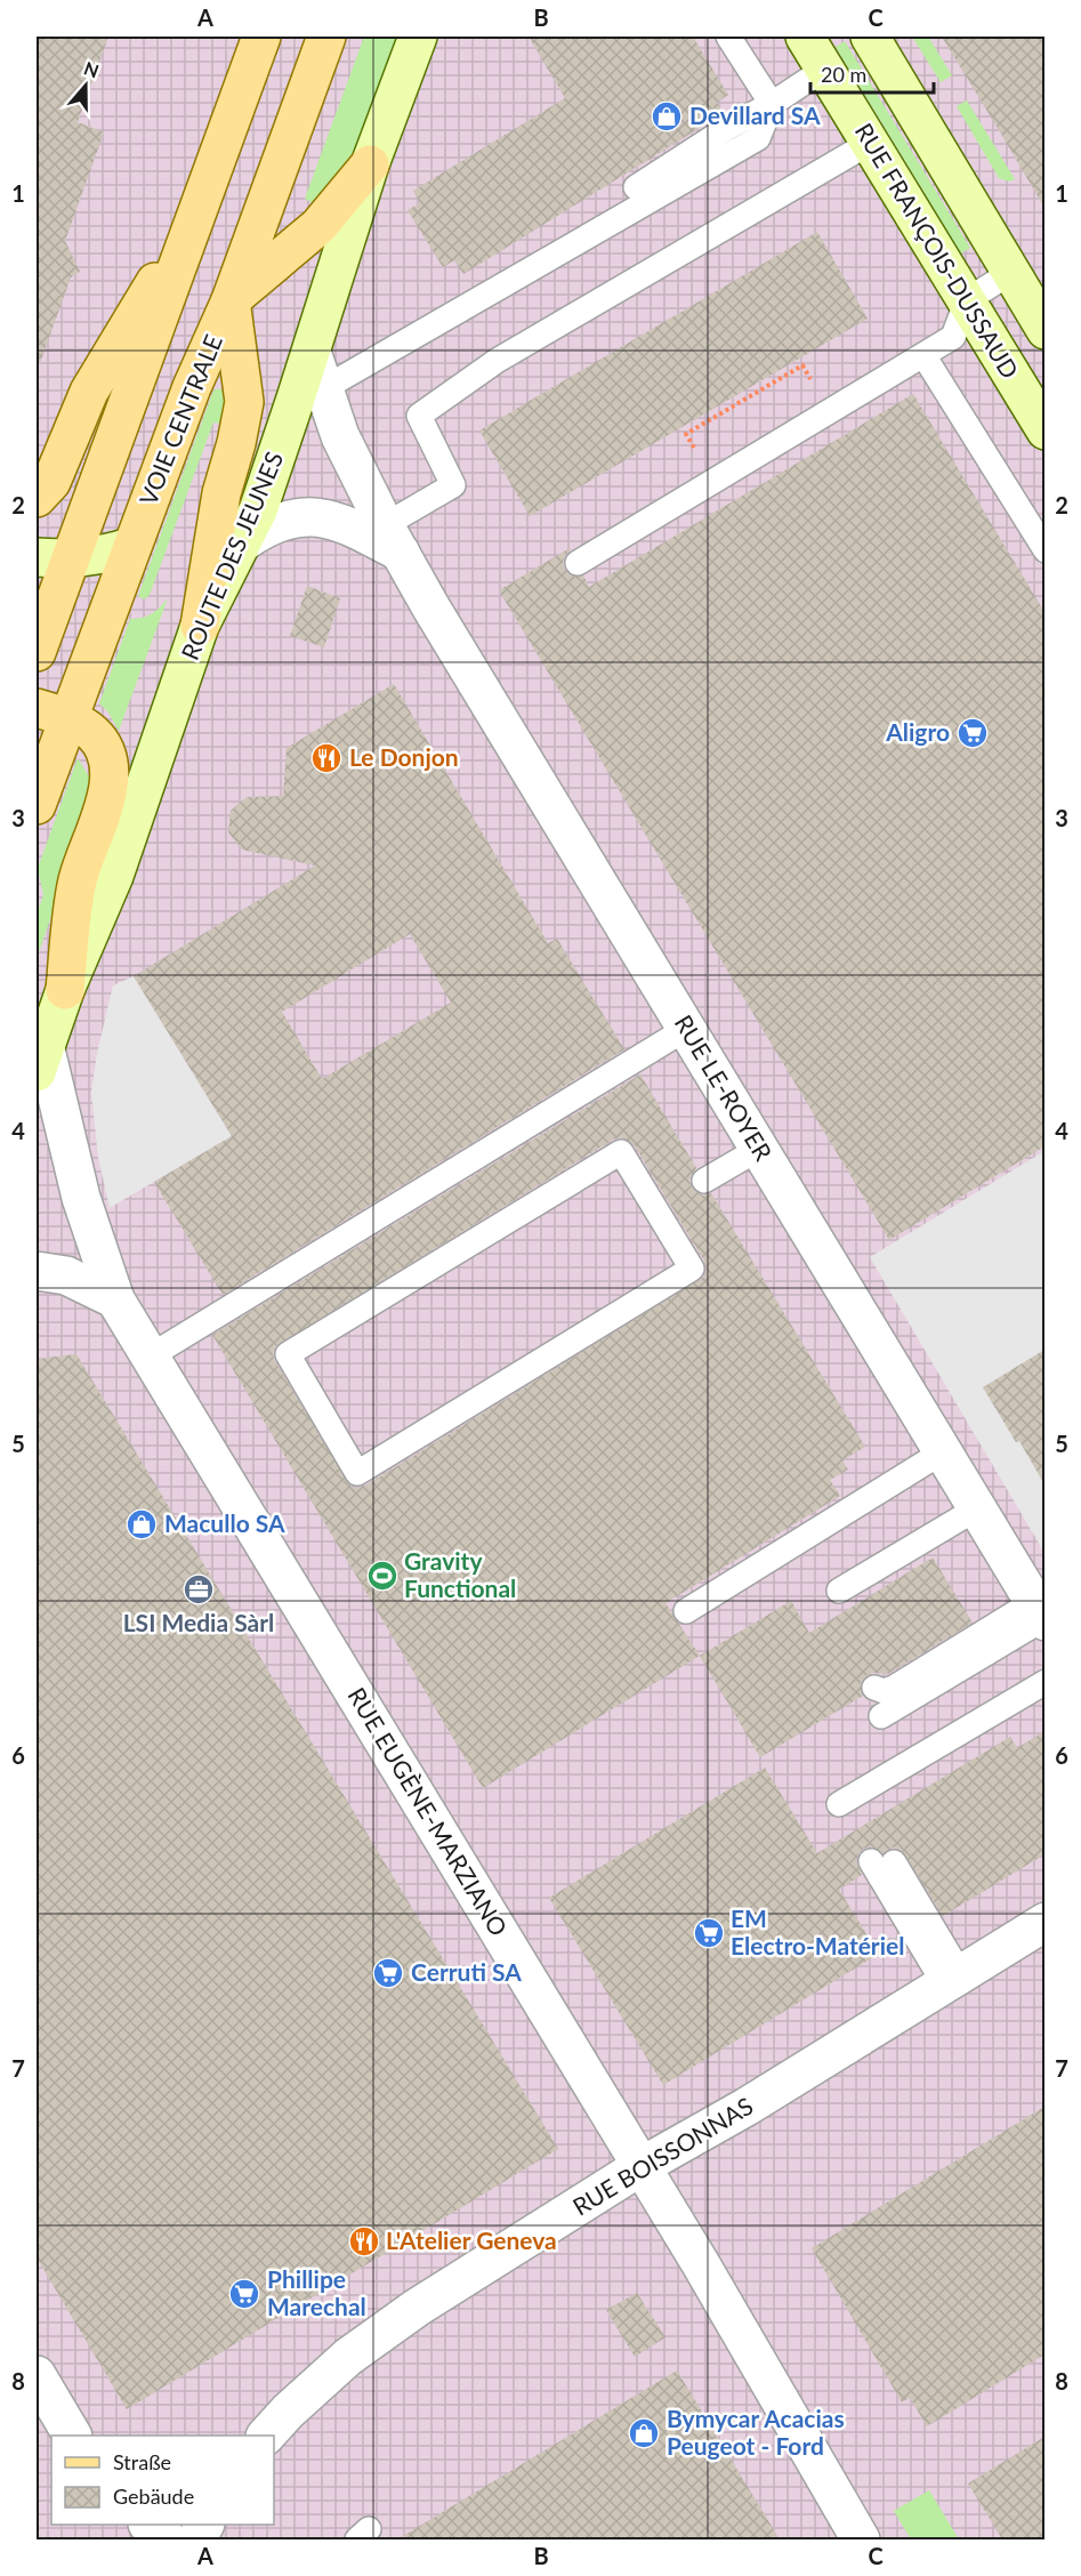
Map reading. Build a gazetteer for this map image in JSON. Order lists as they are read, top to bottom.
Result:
{
  "streets": {
    "main road": ["VOIE CENTRALE"],
    "street": [
      "RUE FRANÇOIS-DUSSAUD",
      "ROUTE DES JEUNES",
      "RUE LE-ROYER",
      "RUE EUGÈNE-MARZIANO",
      "RUE BOISSONNAS"
    ]
  },
  "crossings": [
    ["ROUTE DES JEUNES", "RUE LE-ROYER"],
    ["ROUTE DES JEUNES", "RUE EUGÈNE-MARZIANO"],
    ["RUE EUGÈNE-MARZIANO", "RUE BOISSONNAS"]
  ],
  "places": {
    "shop": ["Devillard SA", "Macullo SA", "Bymycar Acacias Peugeot - Ford"],
    "supermarket": [
      "Aligro",
      "EM Electro-Matériel",
      "Cerruti SA",
      "Phillipe Marechal"
    ],
    "restaurant": ["Le Donjon", "L'Atelier Geneva"],
    "sports": ["Gravity Functional"],
    "office": ["LSI Media Sàrl"]
  },
  "legend": ["Straße", "Gebäude"],
  "scale_bar": "20 m",
  "north": "top",
  "grid": {
    "columns": ["A", "B", "C"],
    "rows": [
      "1",
      "2",
      "3",
      "4",
      "5",
      "6",
      "7",
      "8"
    ]
  }
}
